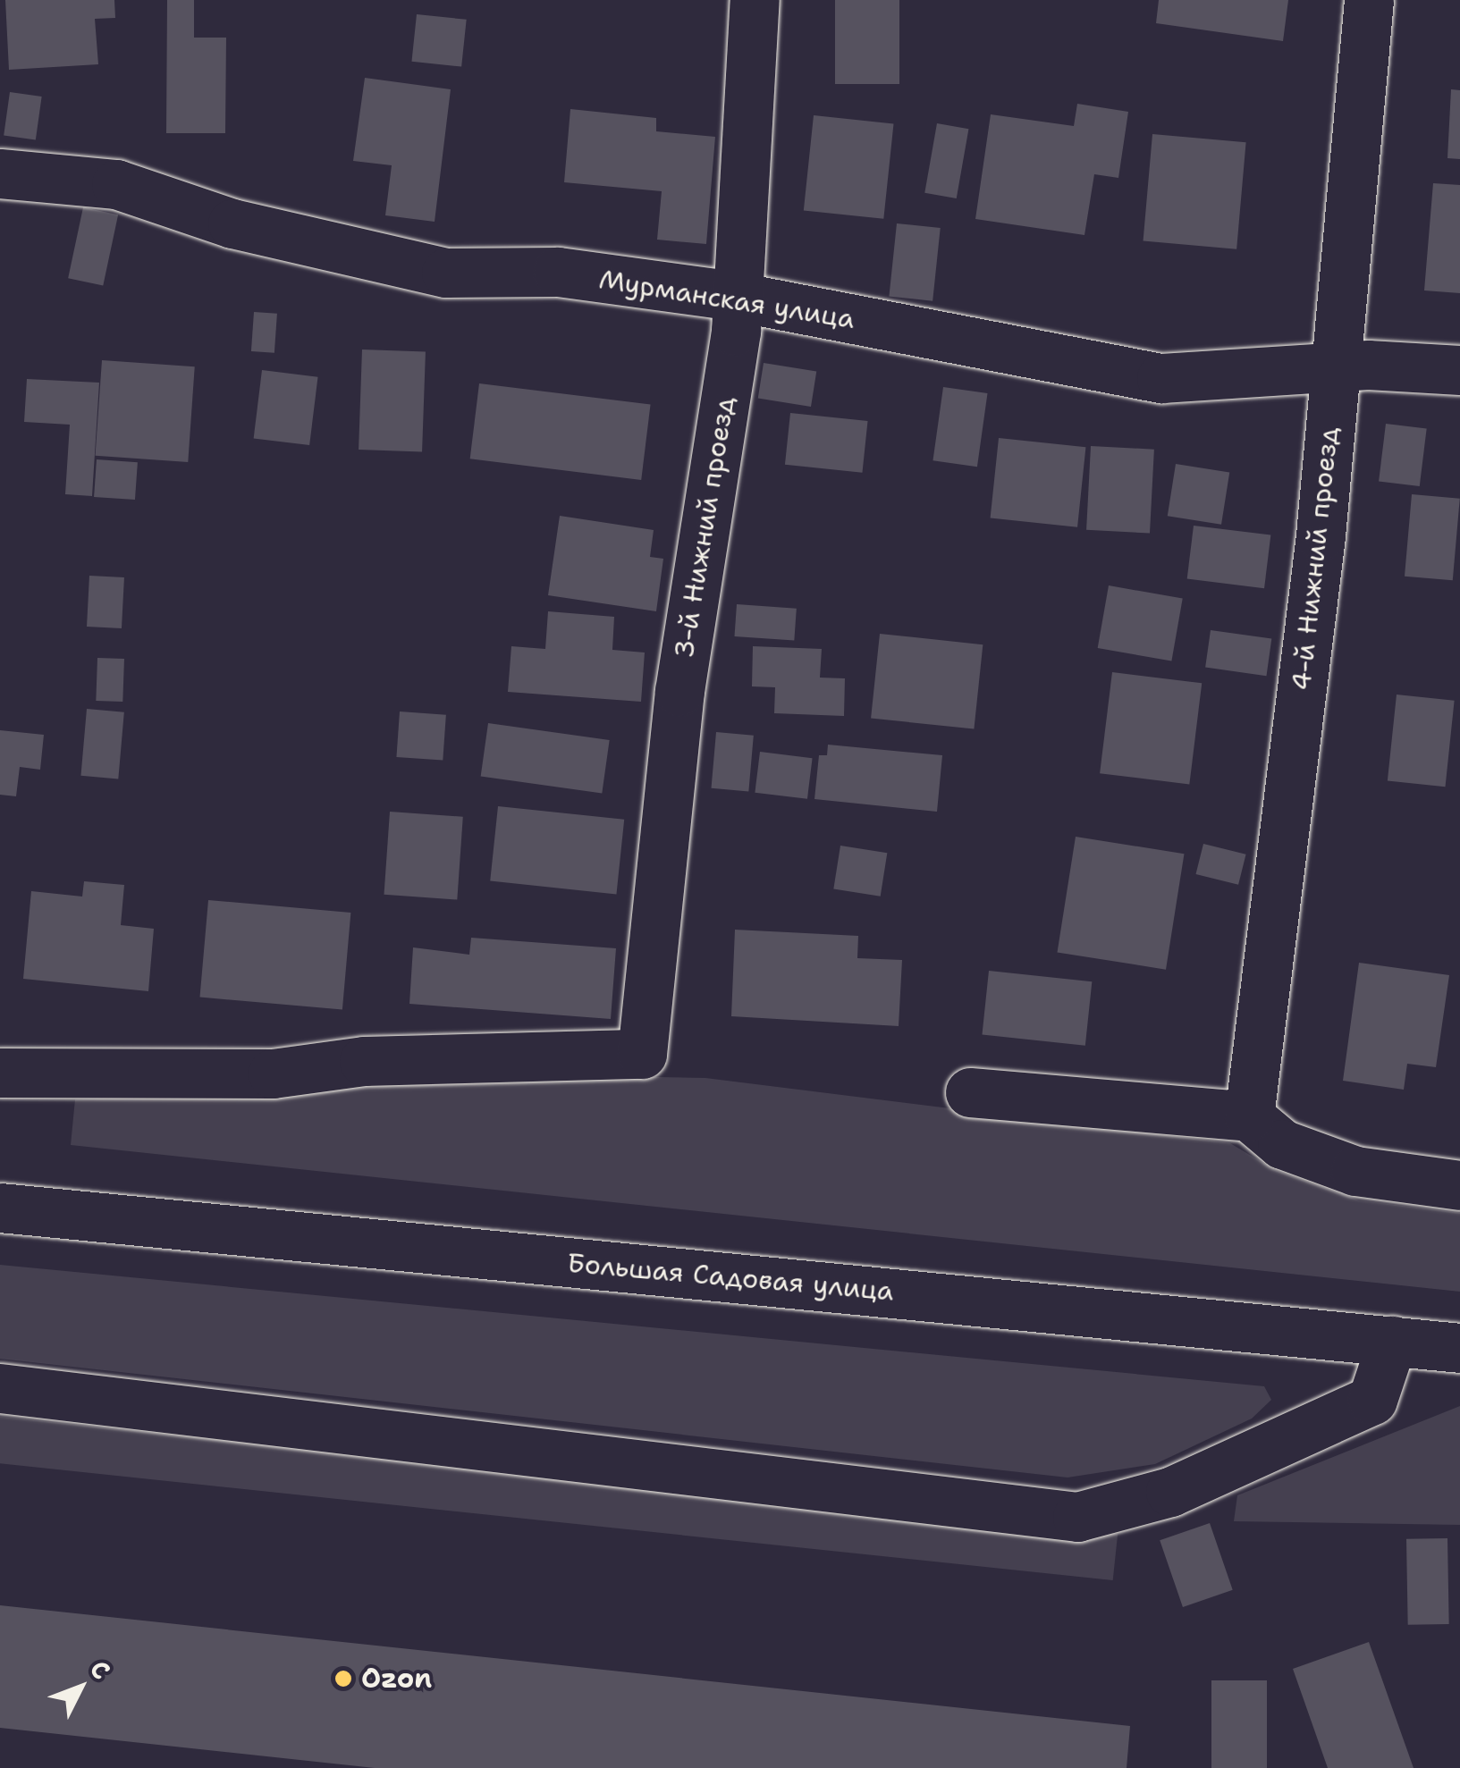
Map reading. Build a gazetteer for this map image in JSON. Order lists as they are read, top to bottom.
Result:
{
  "streets": {
    "street": [
      "Мурманская улица",
      "3-й Нижний проезд",
      "4-й Нижний проезд",
      "Большая Садовая улица"
    ]
  },
  "crossings": [
    ["Мурманская улица", "3-й Нижний проезд"],
    ["Мурманская улица", "4-й Нижний проезд"]
  ],
  "places": ["Ozon"],
  "north": "top right"
}
